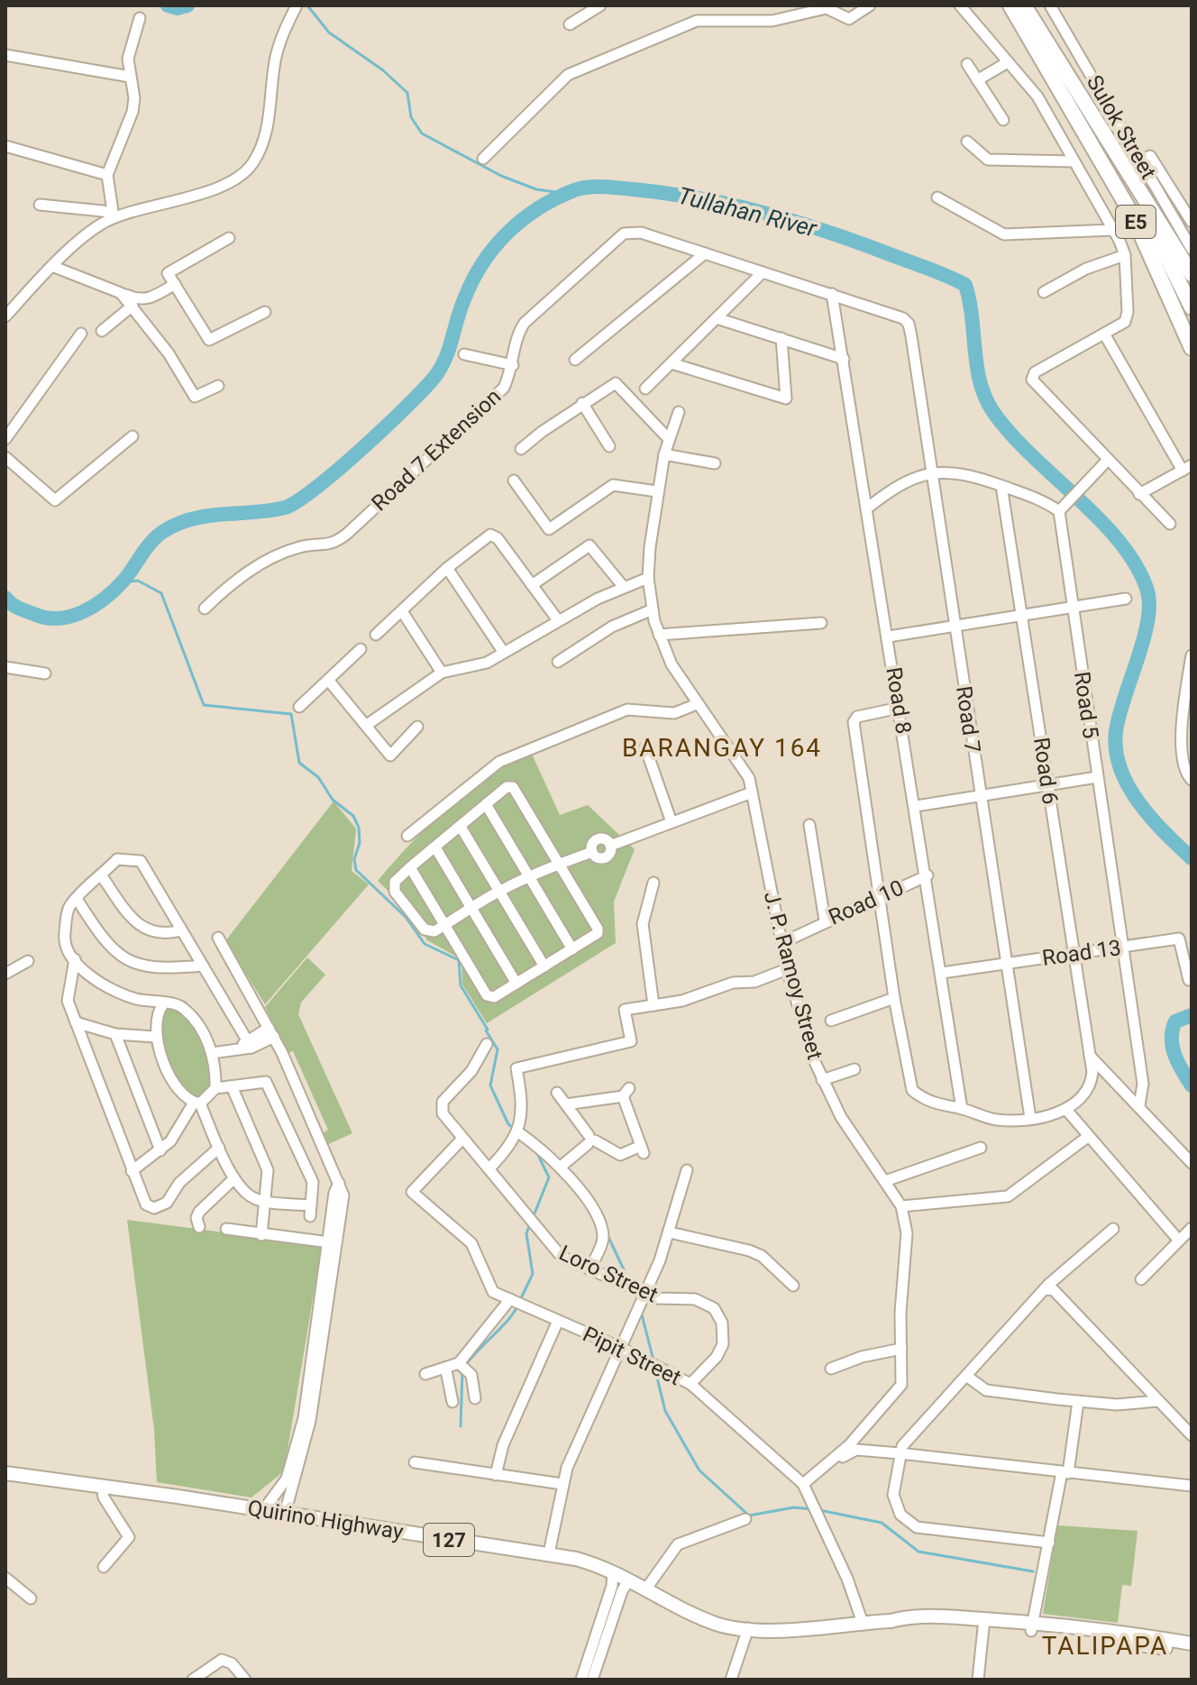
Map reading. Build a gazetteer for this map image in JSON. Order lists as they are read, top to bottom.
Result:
{
  "streets": {
    "highway": ["E5"],
    "main road": ["Quirino Highway", "127"],
    "street": [
      "Sulok Street",
      "Road 7 Extension",
      "Road 8",
      "Road 5",
      "Road 7",
      "Road 6",
      "Road 10",
      "Road 13",
      "J. P. Ramoy Street",
      "Loro Street",
      "Pipit Street"
    ]
  },
  "crossings": [
    ["Road 7 Extension", "Road 8"],
    ["Road 7 Extension", "Road 7"],
    ["Road 8", "Road 10"],
    ["Road 8", "Road 13"],
    ["Road 5", "Road 13"],
    ["Road 7", "Road 13"],
    ["Road 6", "Road 13"],
    ["Road 10", "J. P. Ramoy Street"],
    ["J. P. Ramoy Street", "Pipit Street"],
    ["Loro Street", "Pipit Street"]
  ],
  "districts": ["BARANGAY 164", "TALIPAPA"],
  "water": ["Tullahan River"]
}
